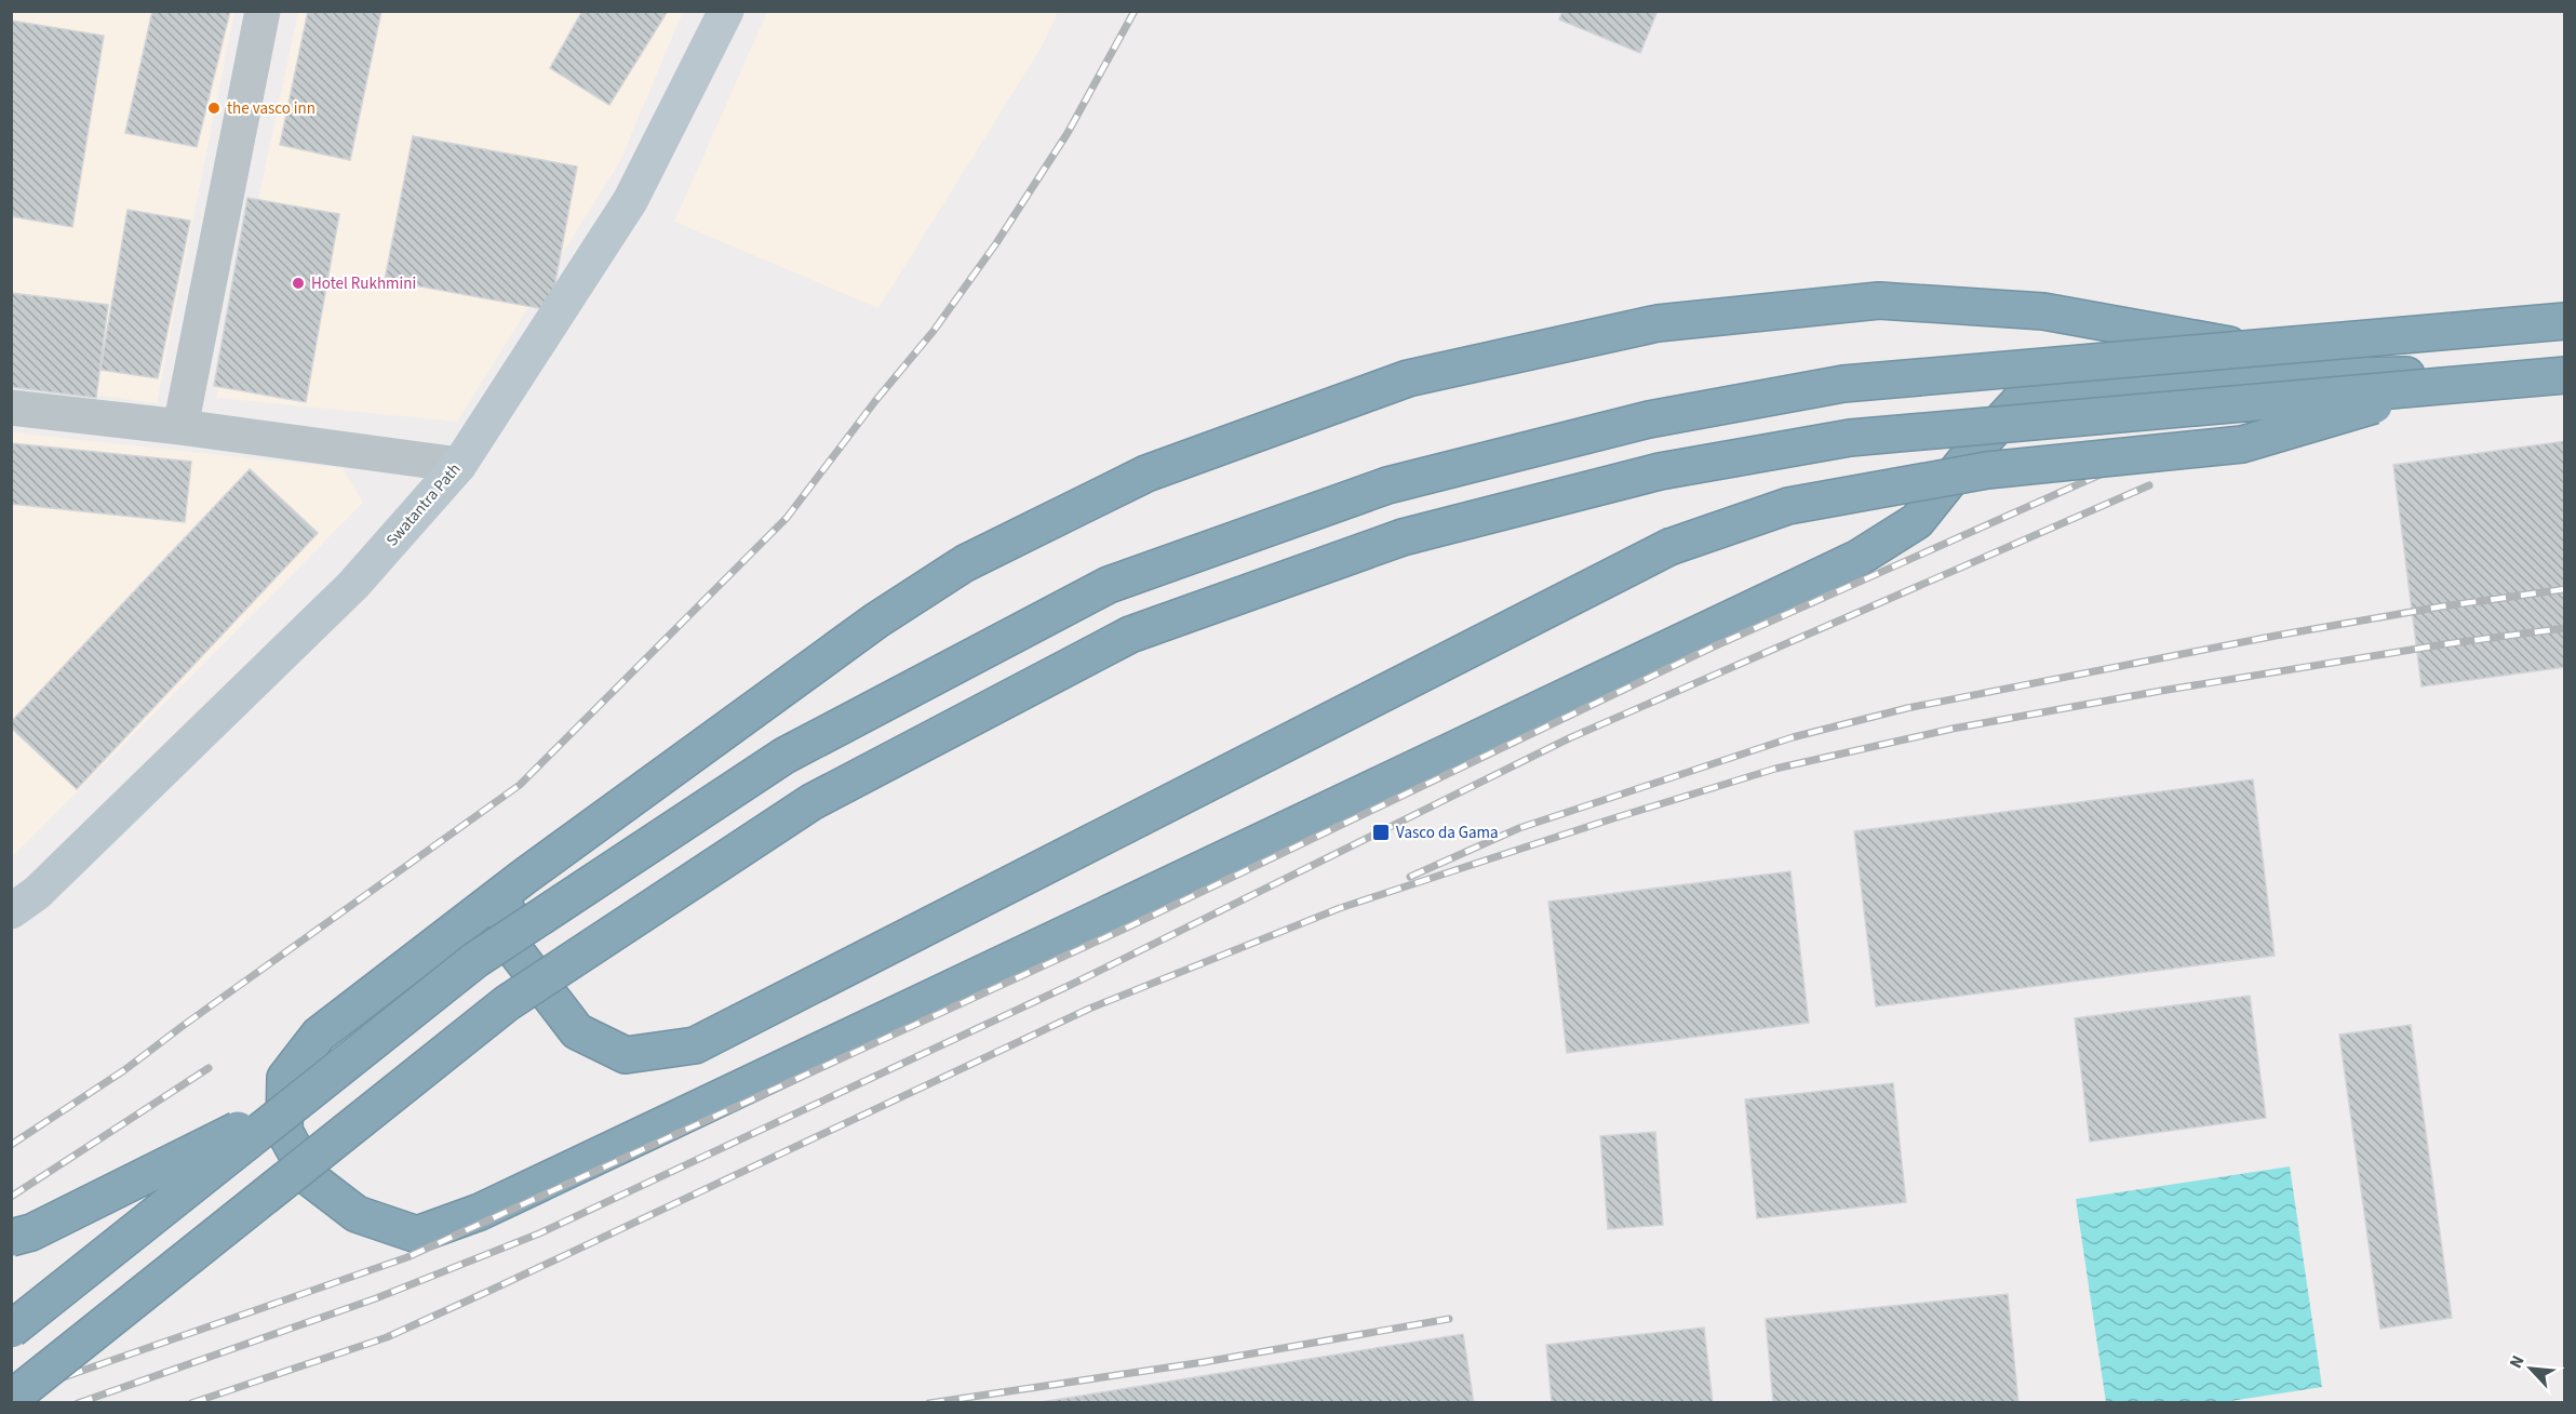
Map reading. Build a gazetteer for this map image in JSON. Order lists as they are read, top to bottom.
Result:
{
  "streets": {
    "street": ["Swatantra Path"]
  },
  "places": {
    "other": ["the vasco inn", "Hotel Rukhmini"],
    "transit": ["Vasco da Gama"]
  },
  "north": "top left"
}
